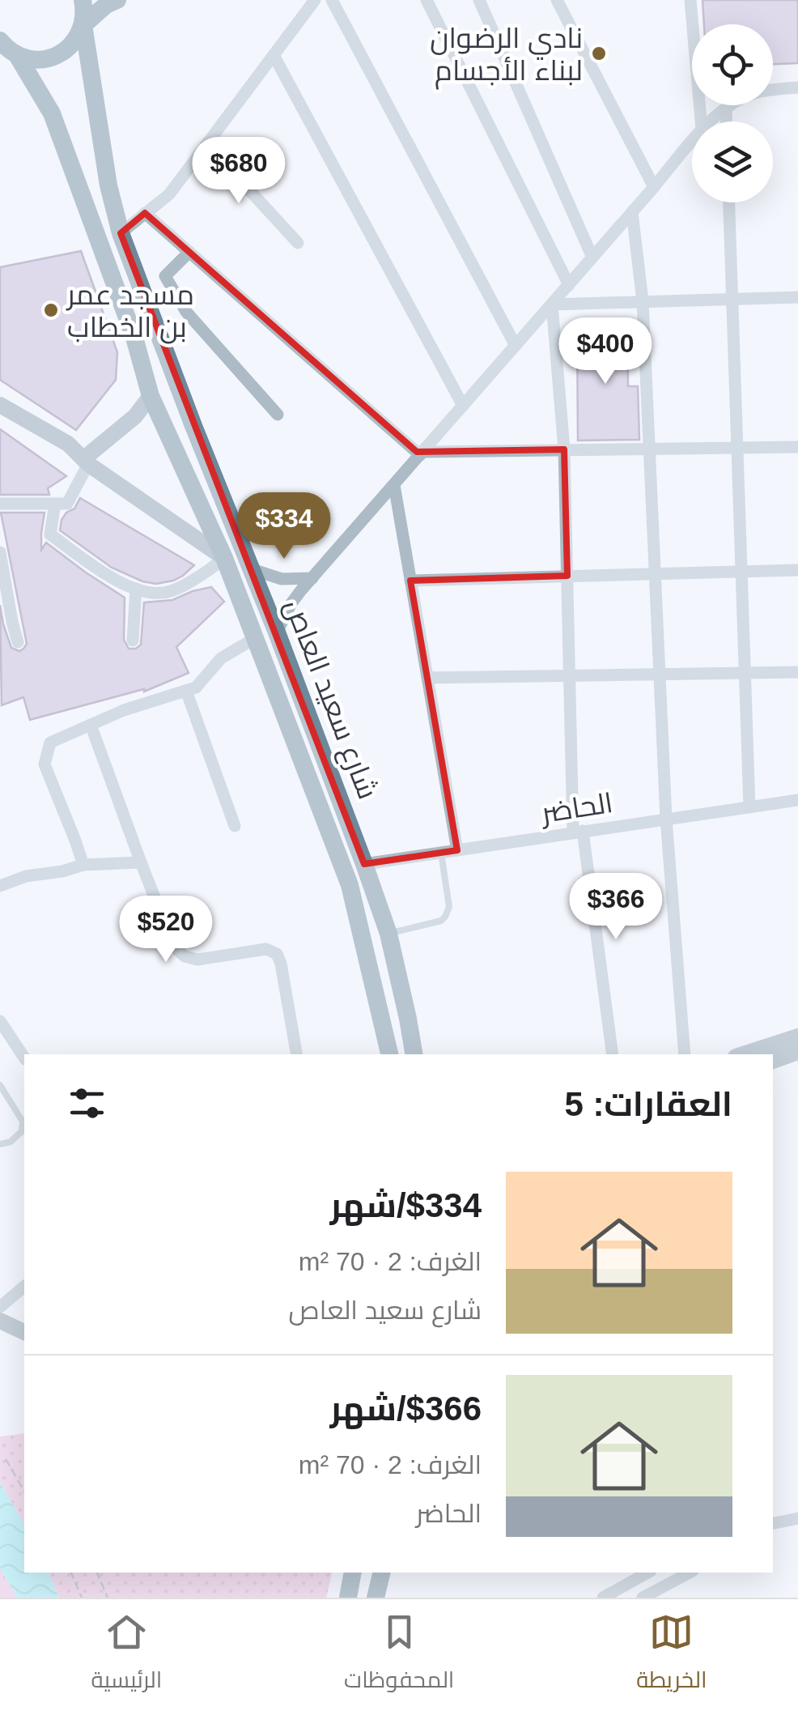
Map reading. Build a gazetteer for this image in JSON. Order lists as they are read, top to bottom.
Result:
{
  "streets": {
    "main road": ["شارع سعيد العاص"],
    "street": ["الحاضر"]
  },
  "crossings": [
    ["شارع سعيد العاص", "الحاضر"]
  ],
  "places": ["نادي الرضوان لبناء الأجسام", "مسجد عمر بن الخطاب"],
  "page": {
    "price": [
      "$680",
      "$400",
      "$334",
      "$366",
      "$520"
    ],
    "heading": "العقارات: 5",
    "list": [
      {
        "name": "$334/شهر",
        "note": "الغرف: 2 · 70 m² · شارع سعيد العاص"
      },
      {
        "name": "$366/شهر",
        "note": "الغرف: 2 · 70 m² · الحاضر"
      }
    ],
    "tabs": ["الخريطة", "المحفوظات", "الرئيسية"]
  }
}
